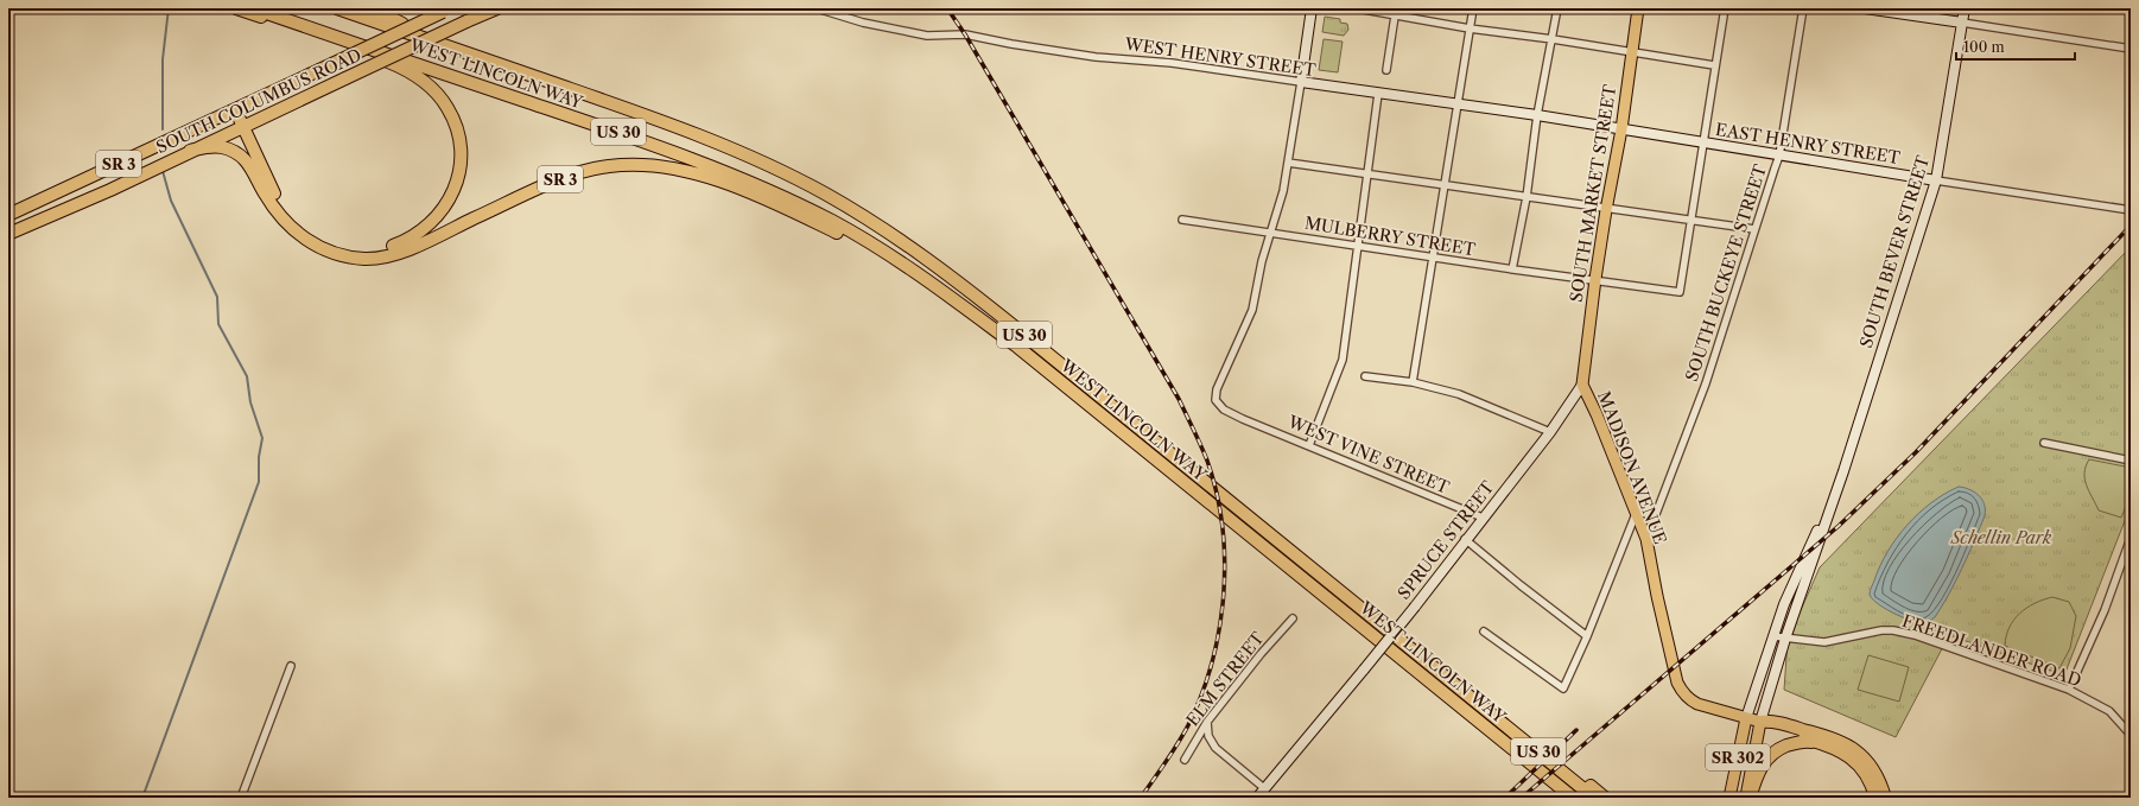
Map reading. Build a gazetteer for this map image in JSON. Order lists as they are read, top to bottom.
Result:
{
  "streets": {
    "highway": [
      "WEST LINCOLN WAY",
      "SOUTH COLUMBUS ROAD",
      "US 30",
      "SR 3"
    ],
    "main road": [
      "WEST HENRY STREET",
      "EAST HENRY STREET",
      "SOUTH MARKET STREET",
      "SOUTH BEVER STREET",
      "MADISON AVENUE",
      "SPRUCE STREET",
      "SR 302"
    ],
    "street": [
      "MULBERRY STREET",
      "SOUTH BUCKEYE STREET",
      "WEST VINE STREET",
      "FREEDLANDER ROAD",
      "ELM STREET"
    ]
  },
  "crossings": [
    ["WEST HENRY STREET", "EAST HENRY STREET"],
    ["WEST HENRY STREET", "SOUTH MARKET STREET"],
    ["WEST LINCOLN WAY", "US 30"],
    ["WEST LINCOLN WAY", "SR 3"],
    ["SOUTH COLUMBUS ROAD", "SR 3"],
    ["EAST HENRY STREET", "SOUTH MARKET STREET"],
    ["EAST HENRY STREET", "SOUTH BEVER STREET"],
    ["EAST HENRY STREET", "SOUTH BUCKEYE STREET"],
    ["SOUTH MARKET STREET", "MULBERRY STREET"],
    ["SOUTH MARKET STREET", "MADISON AVENUE"],
    ["SOUTH MARKET STREET", "SPRUCE STREET"],
    ["MULBERRY STREET", "WEST VINE STREET"],
    ["SOUTH BEVER STREET", "MADISON AVENUE"],
    ["SOUTH BEVER STREET", "FREEDLANDER ROAD"],
    ["SOUTH BEVER STREET", "SR 302"],
    ["SOUTH BUCKEYE STREET", "MADISON AVENUE"],
    ["WEST VINE STREET", "SPRUCE STREET"],
    ["MADISON AVENUE", "SPRUCE STREET"],
    ["MADISON AVENUE", "SR 302"]
  ],
  "parks": ["Schellin Park"],
  "scale_bar": "100 m"
}
